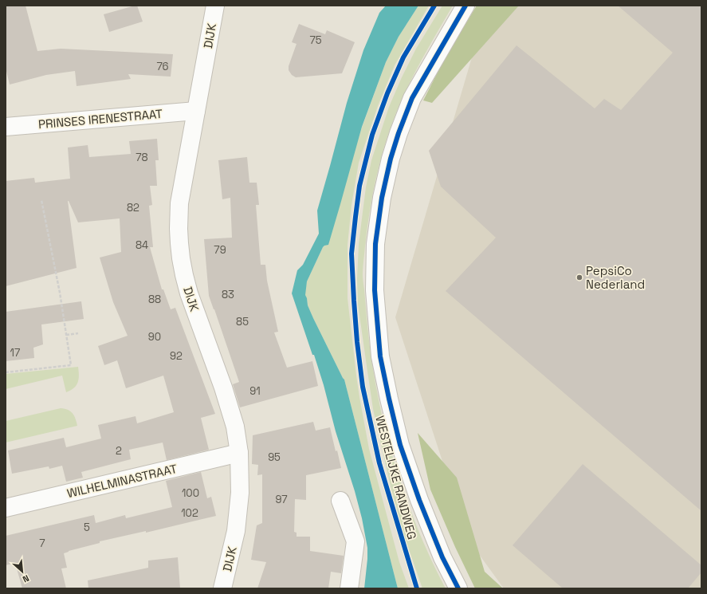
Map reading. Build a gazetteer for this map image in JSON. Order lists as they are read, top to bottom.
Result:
{
  "streets": {
    "street": [
      "DIJK",
      "PRINSES IRENESTRAAT",
      "WESTELIJKE RANDWEG",
      "WILHELMINASTRAAT"
    ]
  },
  "crossings": [
    ["DIJK", "PRINSES IRENESTRAAT"],
    ["DIJK", "WILHELMINASTRAAT"]
  ],
  "places": ["PepsiCo Nederland"],
  "house_numbers": [
    "75",
    "76",
    "78",
    "82",
    "84",
    "79",
    "83",
    "88",
    "85",
    "90",
    "17",
    "92",
    "91",
    "2",
    "95",
    "100",
    "97",
    "102",
    "5",
    "7"
  ],
  "north": "bottom right"
}
